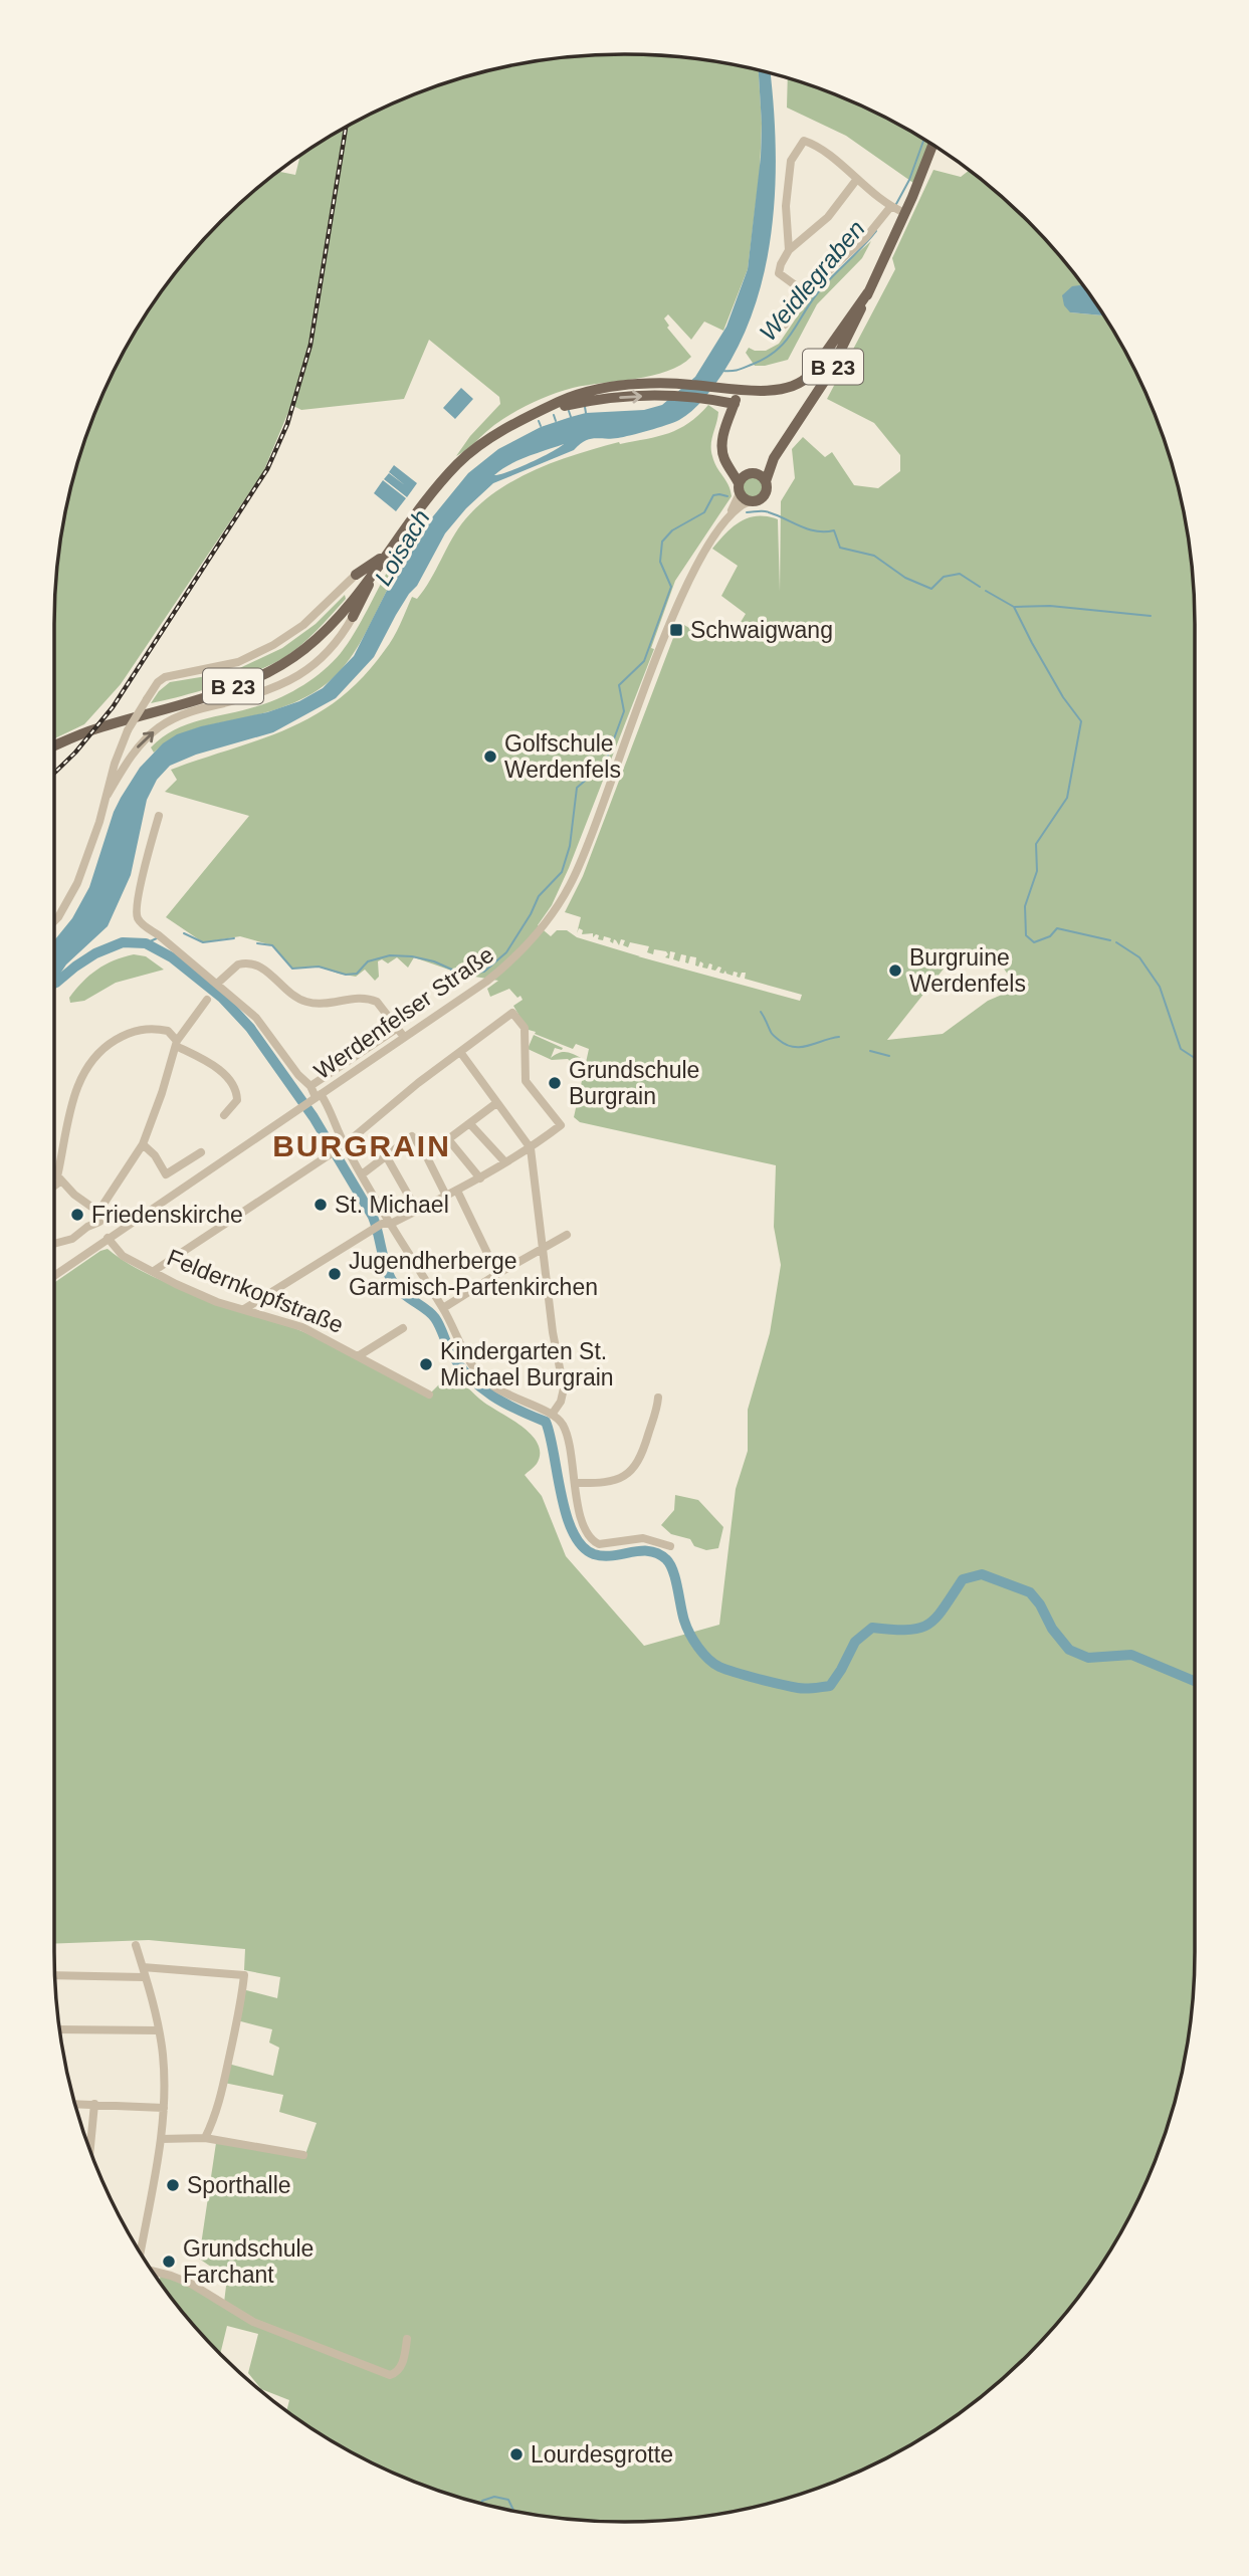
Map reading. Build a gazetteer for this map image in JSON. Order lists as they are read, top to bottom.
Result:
{
  "streets": {
    "main road": ["B 23"],
    "street": ["Werdenfelser Straße", "Feldernkopfstraße"]
  },
  "crossings": [
    ["B 23", "Werdenfelser Straße"],
    ["Werdenfelser Straße", "Feldernkopfstraße"]
  ],
  "districts": ["BURGRAIN"],
  "water": ["Weidlegraben", "Loisach"],
  "places": {
    "transit": ["Schwaigwang"],
    "other": [
      "Golfschule Werdenfels",
      "Burgruine Werdenfels",
      "Grundschule Burgrain",
      "St. Michael",
      "Friedenskirche",
      "Jugendherberge Garmisch-Partenkirchen",
      "Kindergarten St. Michael Burgrain",
      "Sporthalle",
      "Grundschule Farchant",
      "Lourdesgrotte"
    ]
  }
}
